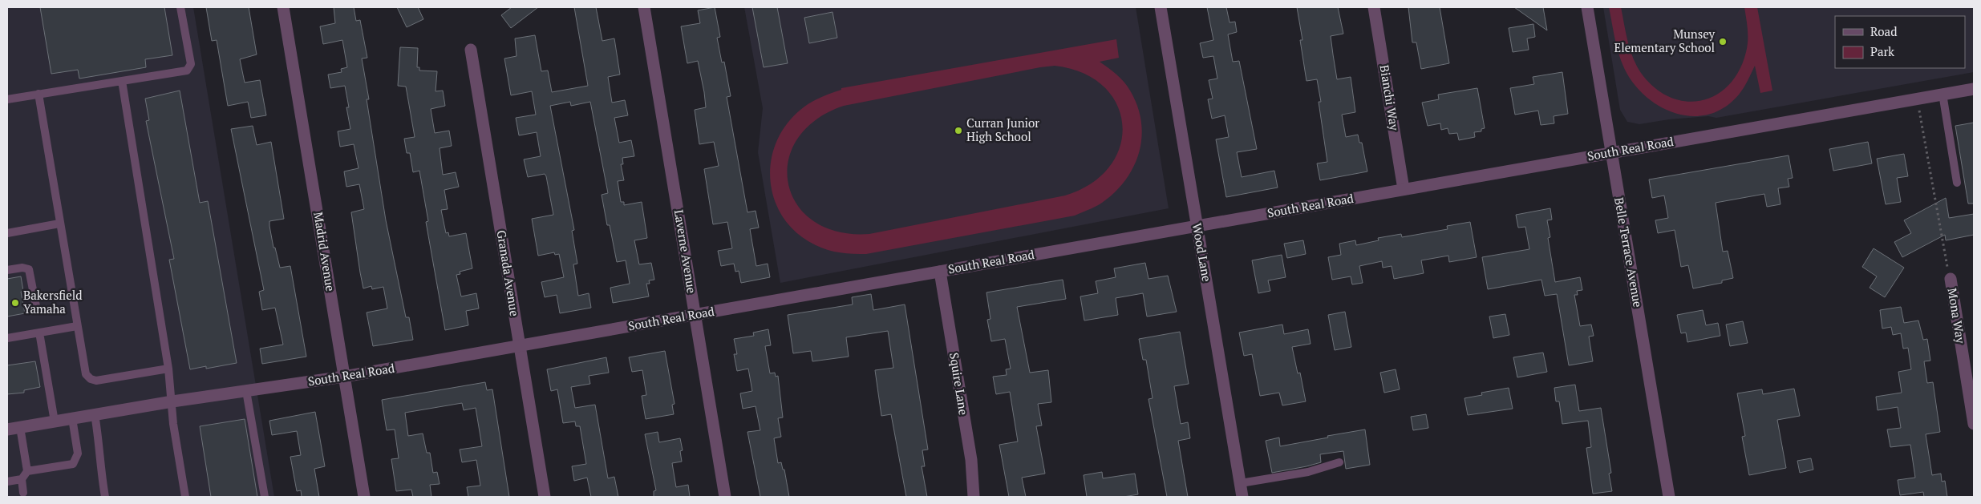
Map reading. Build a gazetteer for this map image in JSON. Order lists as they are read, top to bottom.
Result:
{
  "streets": {
    "street": [
      "Bianchi Way",
      "South Real Road",
      "Madrid Avenue",
      "Laverne Avenue",
      "Wood Lane",
      "Belle Terrace Avenue",
      "Granada Avenue",
      "Mona Way",
      "Squire Lane"
    ]
  },
  "crossings": [
    ["Bianchi Way", "South Real Road"],
    ["South Real Road", "Madrid Avenue"],
    ["South Real Road", "Laverne Avenue"],
    ["South Real Road", "Wood Lane"],
    ["South Real Road", "Belle Terrace Avenue"],
    ["South Real Road", "Granada Avenue"],
    ["South Real Road", "Squire Lane"]
  ],
  "places": ["Munsey Elementary School", "Curran Junior High School", "Bakersfield Yamaha"],
  "legend": ["Road", "Park"]
}
